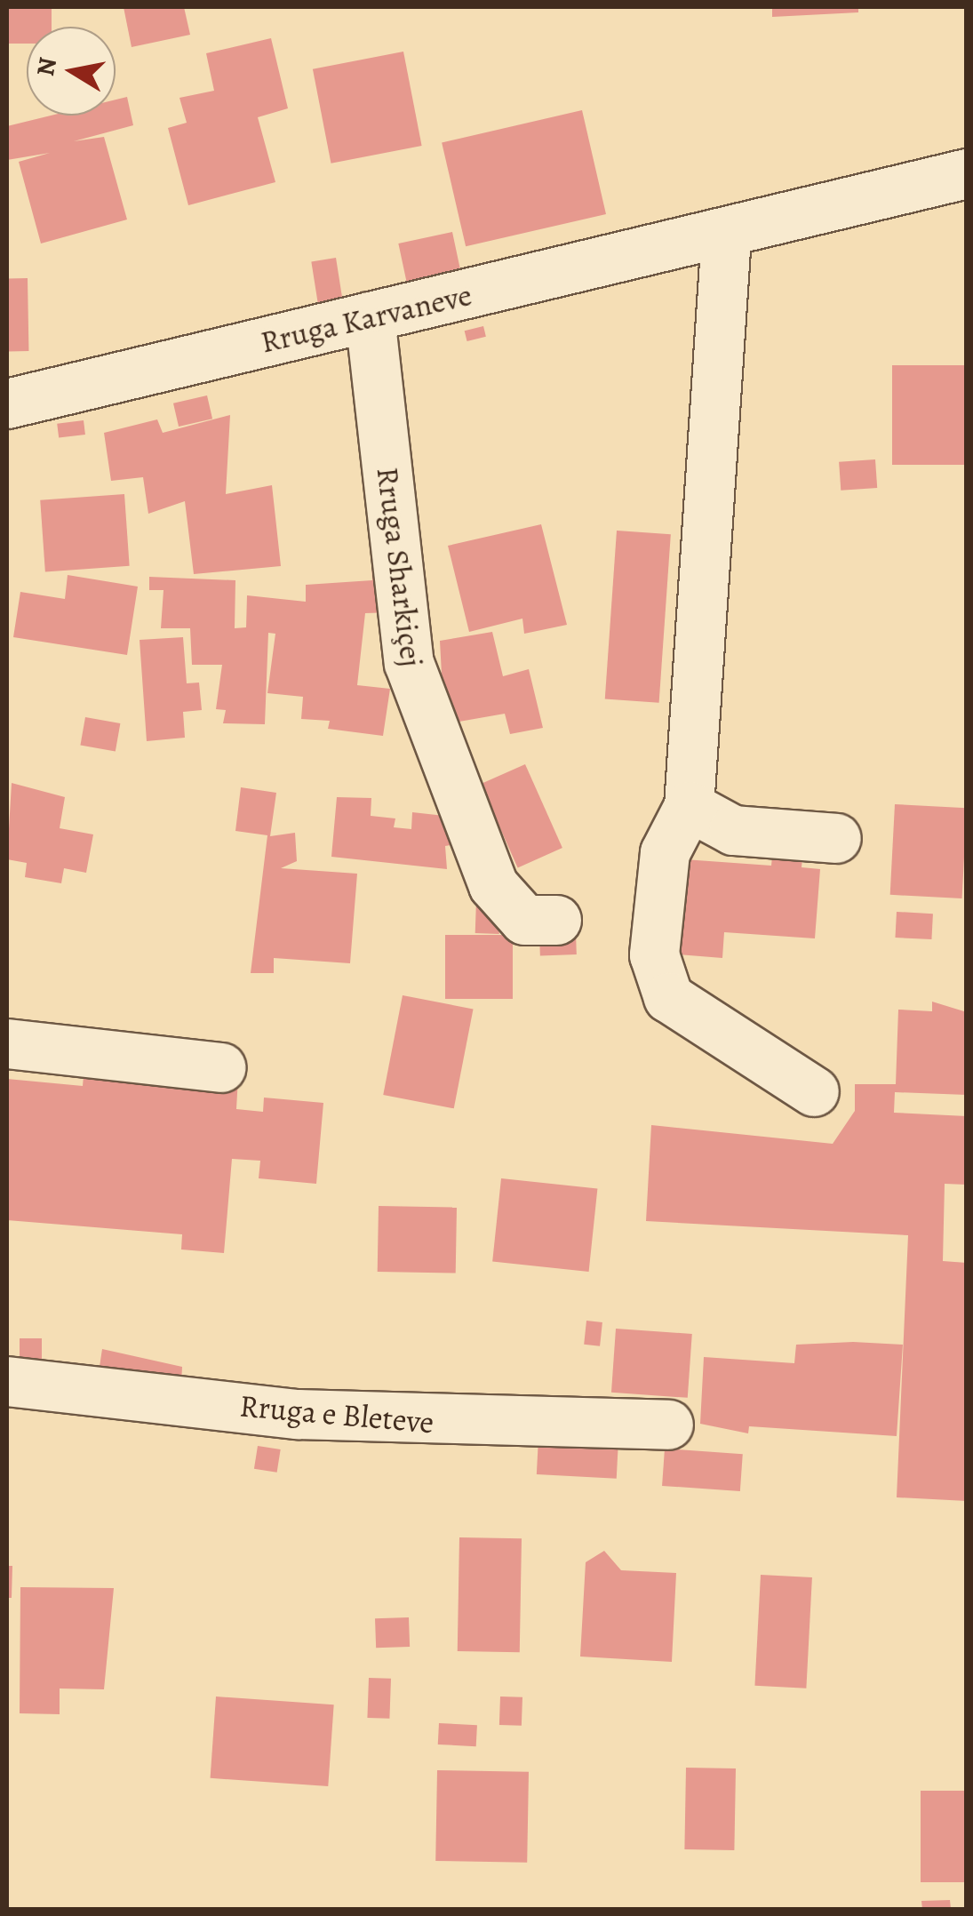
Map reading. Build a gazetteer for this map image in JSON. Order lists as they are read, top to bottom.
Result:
{
  "streets": {
    "street": ["Rruga Karvaneve", "Rruga Sharkiçej", "Rruga e Bleteve"]
  },
  "crossings": [
    ["Rruga Karvaneve", "Rruga Sharkiçej"]
  ],
  "north": "left"
}
